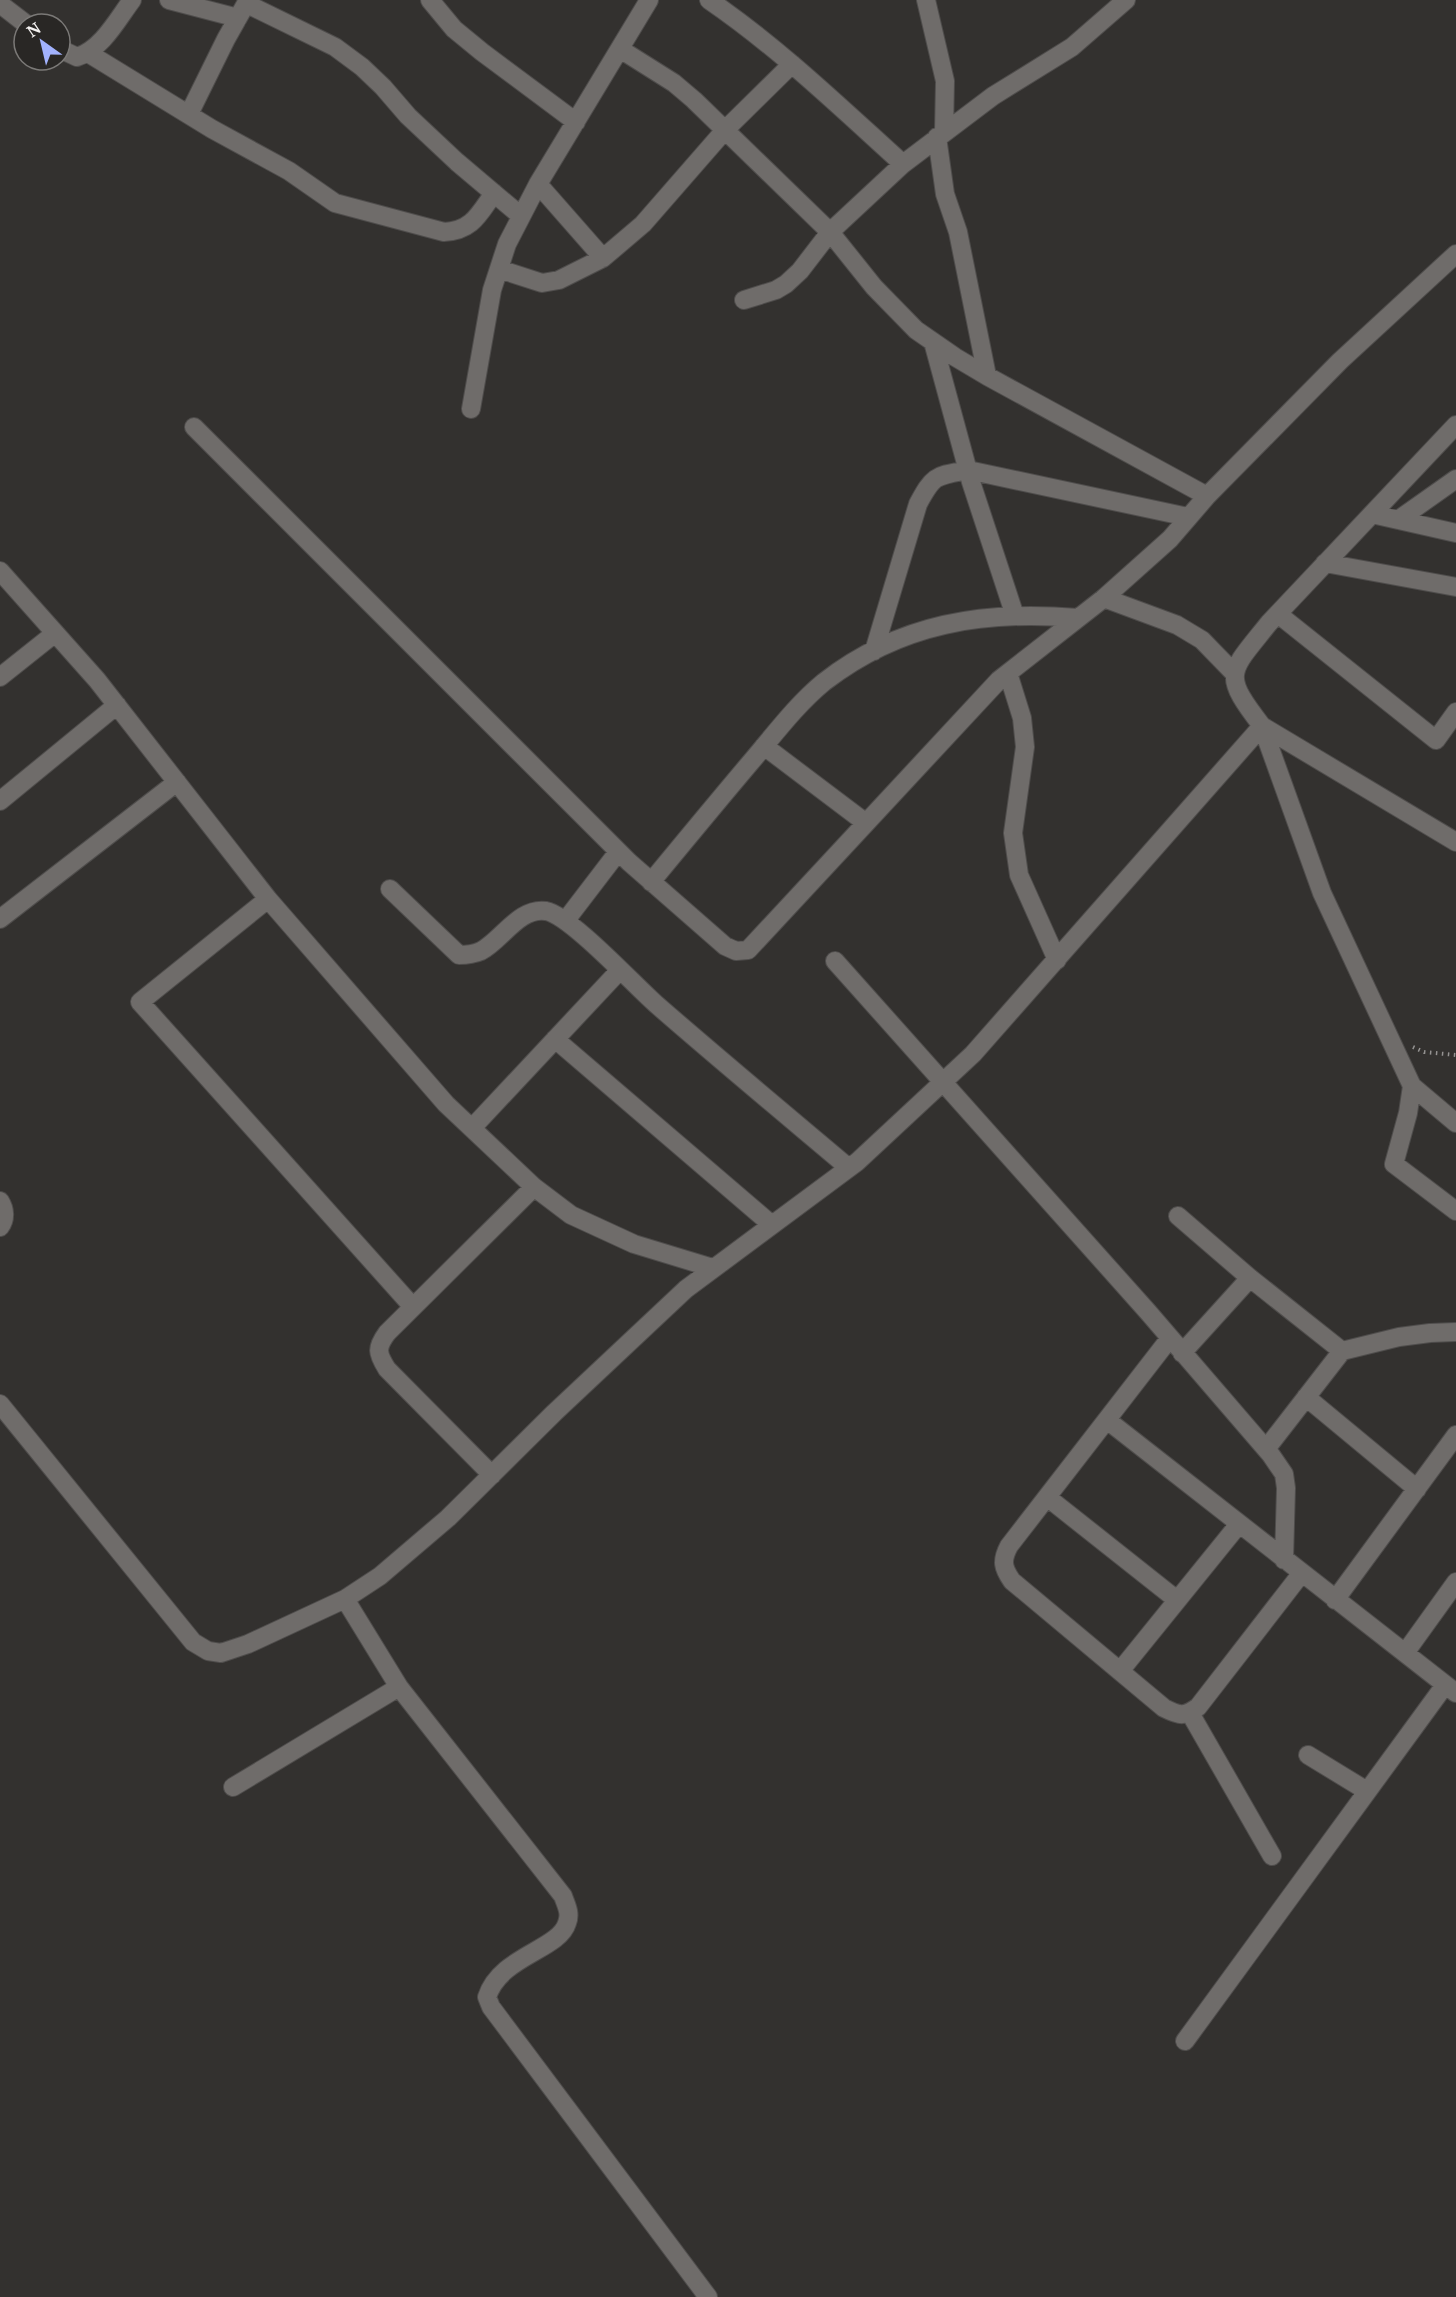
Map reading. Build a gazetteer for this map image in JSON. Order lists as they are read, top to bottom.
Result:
{
  "north": "top left"
}
